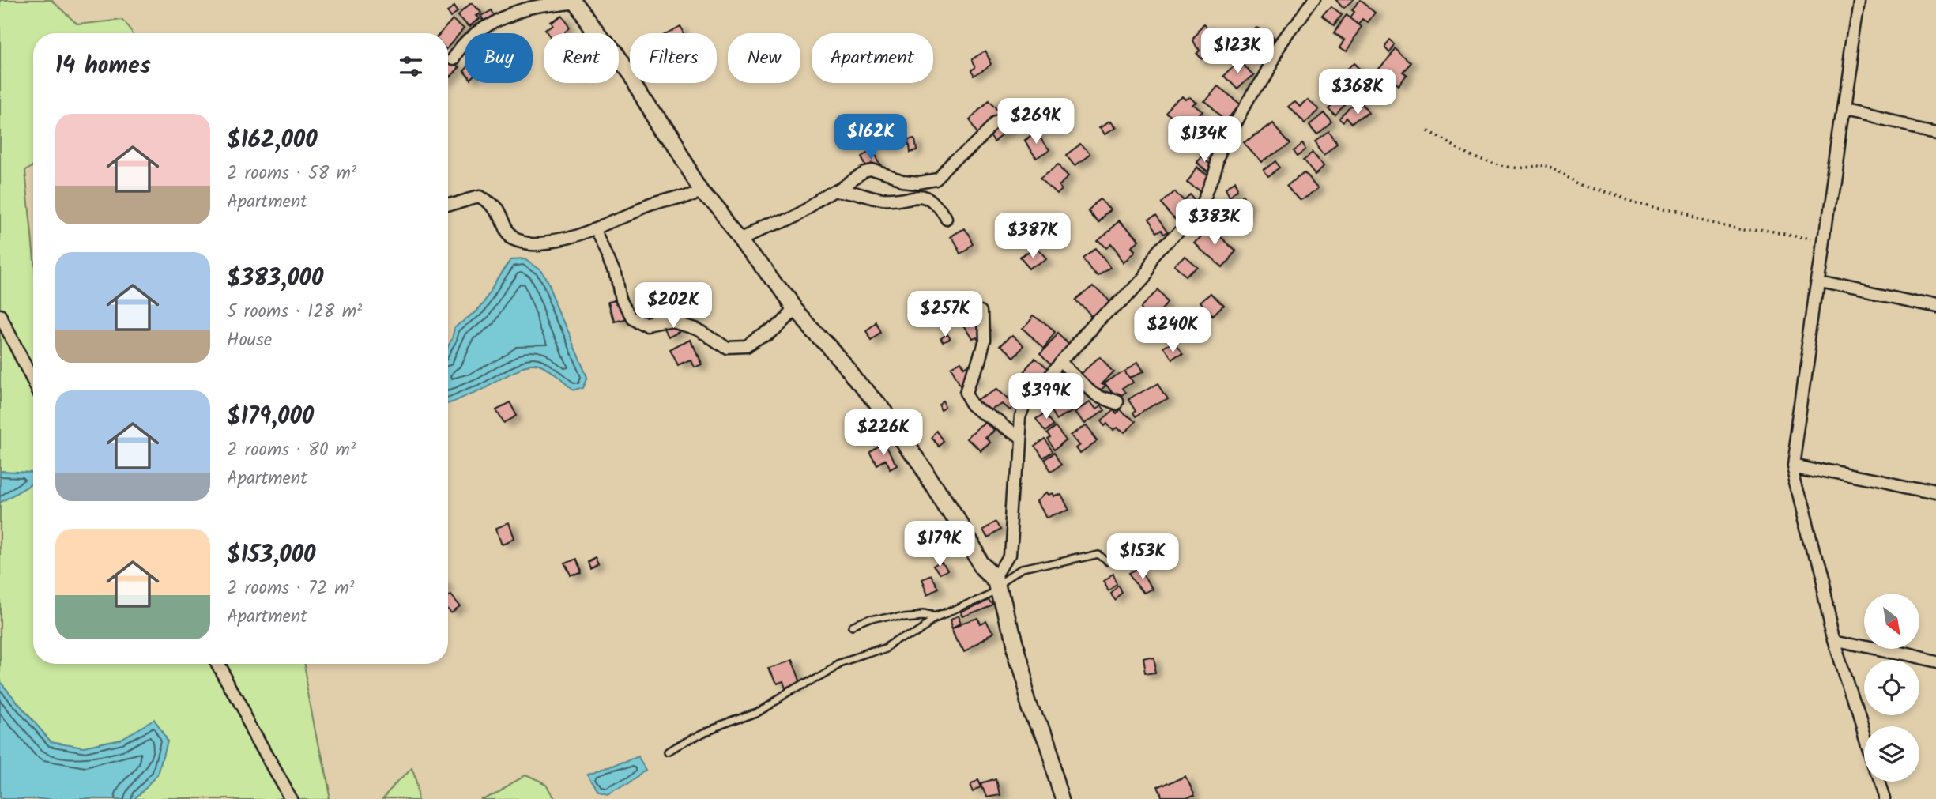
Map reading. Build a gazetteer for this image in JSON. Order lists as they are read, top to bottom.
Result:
{
  "north": "bottom right",
  "page": {
    "price": [
      "$123K",
      "$368K",
      "$269K",
      "$162K",
      "$134K",
      "$383K",
      "$387K",
      "$202K",
      "$257K",
      "$240K",
      "$399K",
      "$226K",
      "$179K",
      "$153K"
    ],
    "chip": [
      "Buy",
      "Rent",
      "Filters",
      "New",
      "Apartment"
    ],
    "heading": "14 homes",
    "list": [
      {
        "name": "$162,000",
        "note": "2 rooms · 58 m² · Apartment"
      },
      {
        "name": "$383,000",
        "note": "5 rooms · 128 m² · House"
      },
      {
        "name": "$179,000",
        "note": "2 rooms · 80 m² · Apartment"
      },
      {
        "name": "$153,000",
        "note": "2 rooms · 72 m² · Apartment"
      }
    ]
  }
}
